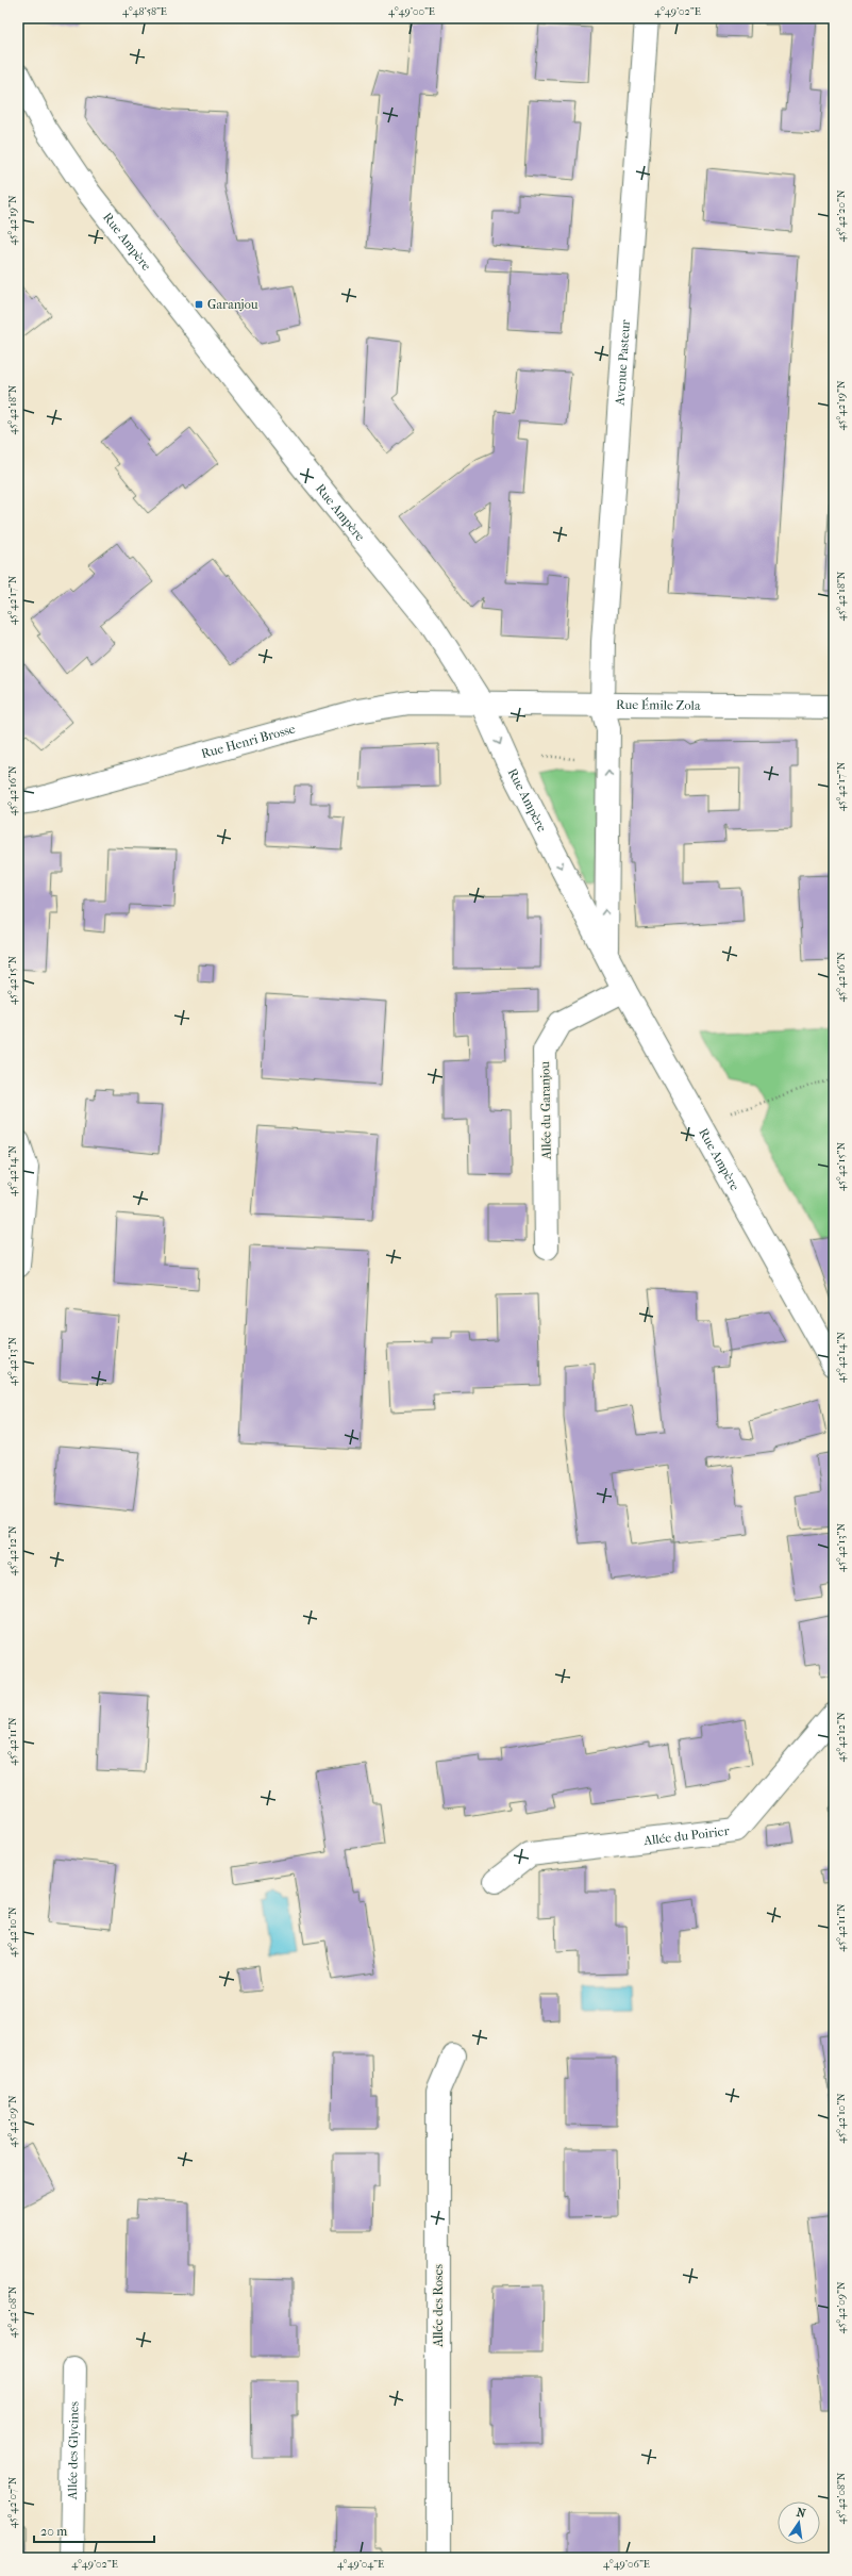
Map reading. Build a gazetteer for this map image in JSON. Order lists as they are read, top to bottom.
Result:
{
  "streets": {
    "street": [
      "Rue Ampère",
      "Avenue Pasteur",
      "Rue Émile Zola",
      "Rue Henri Brosse",
      "Allée du Garanjou",
      "Allée du Poirier",
      "Allée des Roses",
      "Allée des Glycines"
    ]
  },
  "crossings": [
    ["Rue Ampère", "Avenue Pasteur"],
    ["Rue Ampère", "Rue Émile Zola"],
    ["Rue Ampère", "Rue Henri Brosse"],
    ["Rue Ampère", "Allée du Garanjou"],
    ["Avenue Pasteur", "Rue Émile Zola"],
    ["Rue Émile Zola", "Rue Henri Brosse"]
  ],
  "places": {
    "transit": ["Garanjou"]
  },
  "scale_bar": "20 m",
  "north": "top",
  "coordinates": [
    "4°48'58\"E",
    "4°49'00\"E",
    "4°49'02\"E",
    "45°42'20\"N",
    "45°42'19\"N",
    "45°42'18\"N",
    "45°42'17\"N",
    "45°42'16\"N",
    "45°42'15\"N",
    "45°42'14\"N",
    "45°42'13\"N",
    "45°42'12\"N",
    "45°42'11\"N",
    "45°42'10\"N",
    "45°42'09\"N",
    "45°42'08\"N",
    "45°42'07\"N",
    "4°49'04\"E",
    "4°49'06\"E"
  ]
}
